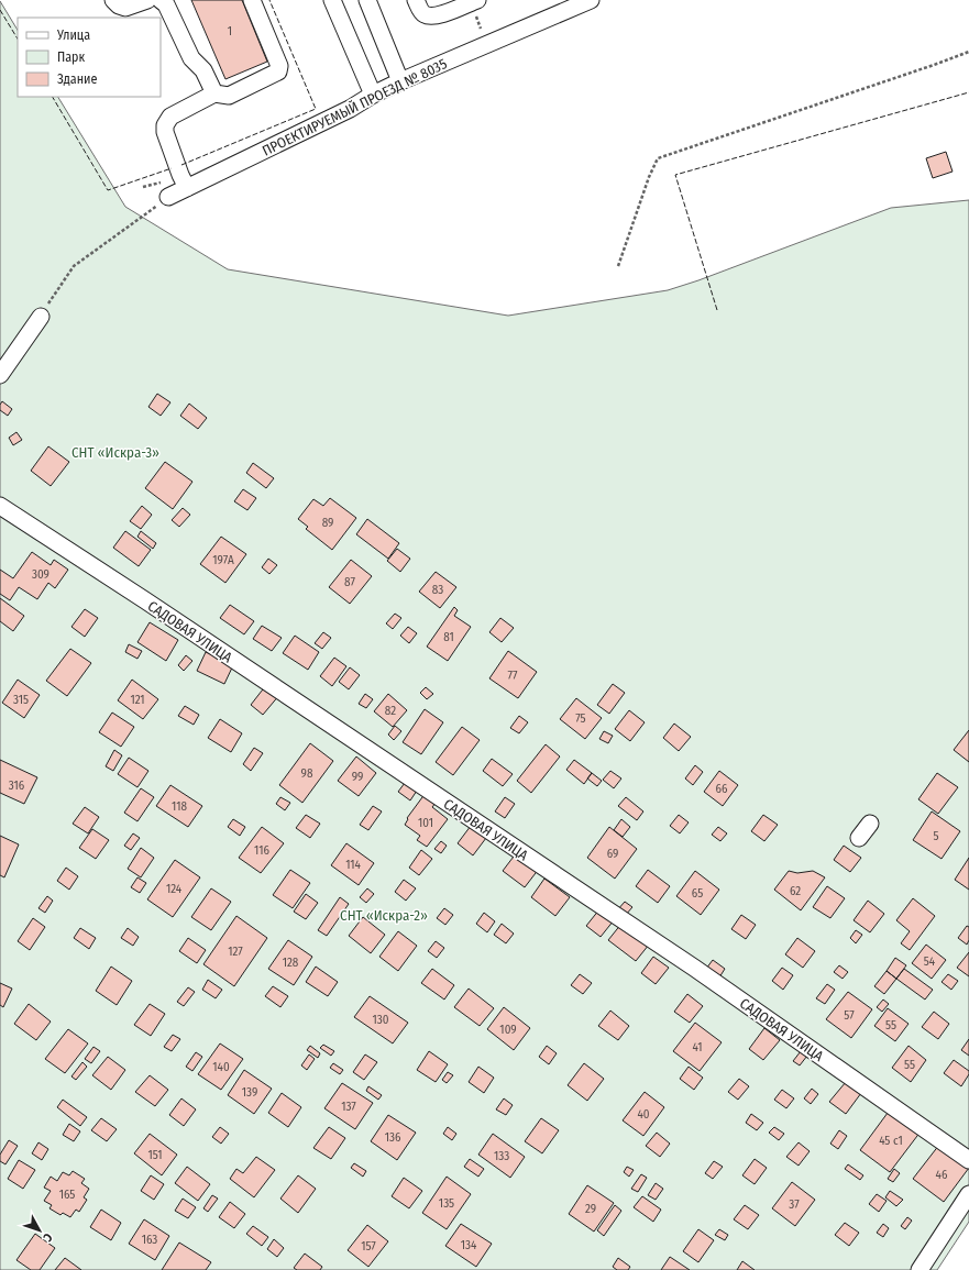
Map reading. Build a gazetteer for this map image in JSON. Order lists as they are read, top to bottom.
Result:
{
  "streets": {
    "street": ["ПРОЕКТИРУЕМЫЙ ПРОЕЗД № 8035", "САДОВАЯ УЛИЦА"]
  },
  "parks": ["СНТ «Искра-3»", "СНТ «Искра-2»"],
  "house_numbers": [
    "1",
    "89",
    "197А",
    "309",
    "87",
    "83",
    "81",
    "77",
    "315",
    "121",
    "82",
    "75",
    "98",
    "99",
    "316",
    "66",
    "118",
    "101",
    "5",
    "116",
    "69",
    "114",
    "124",
    "62",
    "65",
    "127",
    "54",
    "128",
    "57",
    "130",
    "55",
    "109",
    "41",
    "55",
    "140",
    "139",
    "137",
    "40",
    "136",
    "45 с1",
    "151",
    "133",
    "46",
    "165",
    "135",
    "37",
    "29",
    "163",
    "134",
    "157"
  ],
  "legend": ["Улица", "Парк", "Здание"],
  "north": "bottom right"
}
